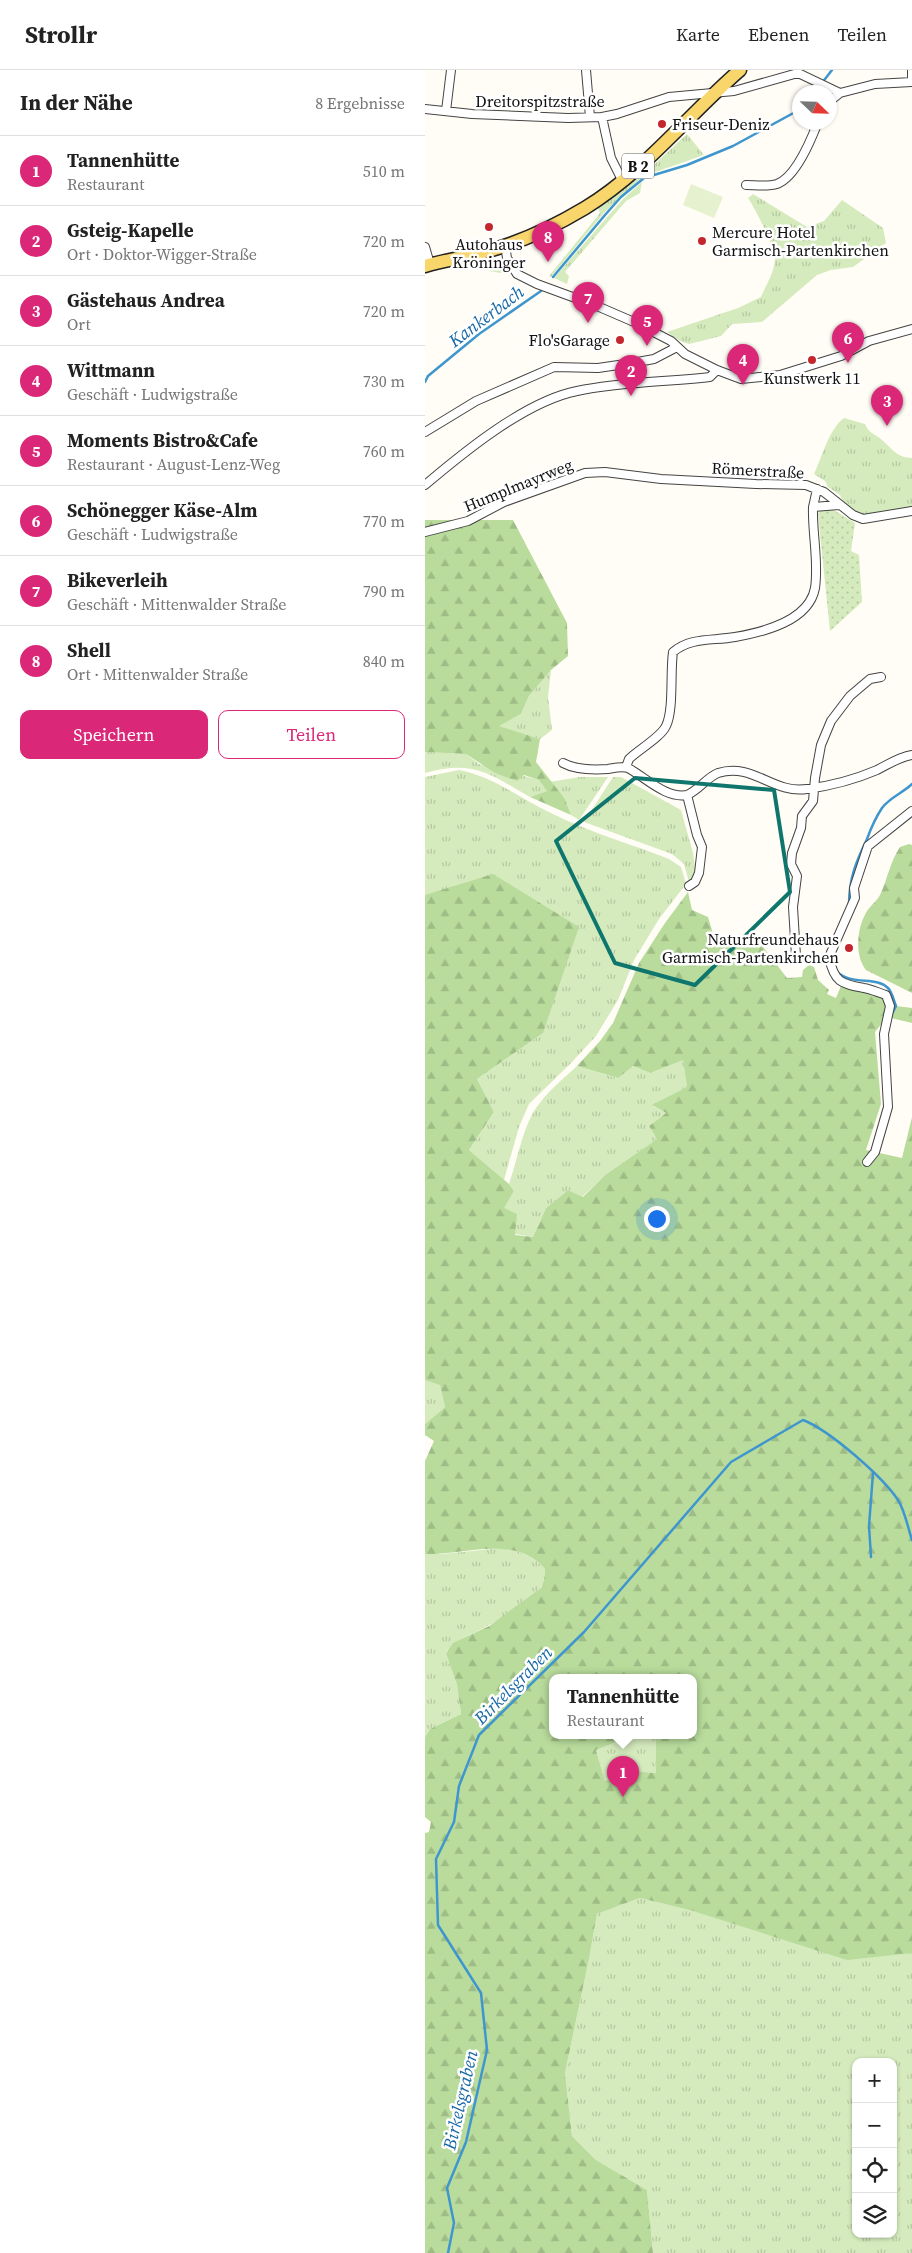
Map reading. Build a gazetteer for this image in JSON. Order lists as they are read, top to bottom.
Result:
{
  "streets": {
    "main road": ["B 2"],
    "street": ["Dreitorspitzstraße", "Römerstraße", "Humplmayrweg"]
  },
  "crossings": [
    ["Dreitorspitzstraße", "B 2"],
    ["Römerstraße", "Humplmayrweg"]
  ],
  "water": ["Kankerbach", "Birkelsgraben"],
  "places": [
    "Friseur-Deniz",
    "Autohaus Kröninger",
    "Mercure Hotel Garmisch-Partenkirchen",
    "Flo'sGarage",
    "Kunstwerk 11",
    "Naturfreundehaus Garmisch-Partenkirchen"
  ],
  "north": "bottom right",
  "page": {
    "header": "Strollr",
    "nav": ["Karte", "Ebenen", "Teilen"],
    "heading": ["In der Nähe", "8 Ergebnisse"],
    "list": [
      {
        "mark": "1",
        "name": "Tannenhütte",
        "note": "Restaurant",
        "value": "510 m"
      },
      {
        "mark": "2",
        "name": "Gsteig-Kapelle",
        "note": "Ort · Doktor-Wigger-Straße",
        "value": "720 m"
      },
      {
        "mark": "3",
        "name": "Gästehaus Andrea",
        "note": "Ort",
        "value": "720 m"
      },
      {
        "mark": "4",
        "name": "Wittmann",
        "note": "Geschäft · Ludwigstraße",
        "value": "730 m"
      },
      {
        "mark": "5",
        "name": "Moments Bistro&Cafe",
        "note": "Restaurant · August-Lenz-Weg",
        "value": "760 m"
      },
      {
        "mark": "6",
        "name": "Schönegger Käse-Alm",
        "note": "Geschäft · Ludwigstraße",
        "value": "770 m"
      },
      {
        "mark": "7",
        "name": "Bikeverleih",
        "note": "Geschäft · Mittenwalder Straße",
        "value": "790 m"
      },
      {
        "mark": "8",
        "name": "Shell",
        "note": "Ort · Mittenwalder Straße",
        "value": "840 m"
      }
    ],
    "pins": [
      "8",
      "7",
      "5",
      "6",
      "4",
      "2",
      "3",
      "1"
    ],
    "buttons": ["Speichern", "Teilen"],
    "popup": ["Tannenhütte", "Restaurant"],
    "map_buttons": ["+", "−"]
  }
}
